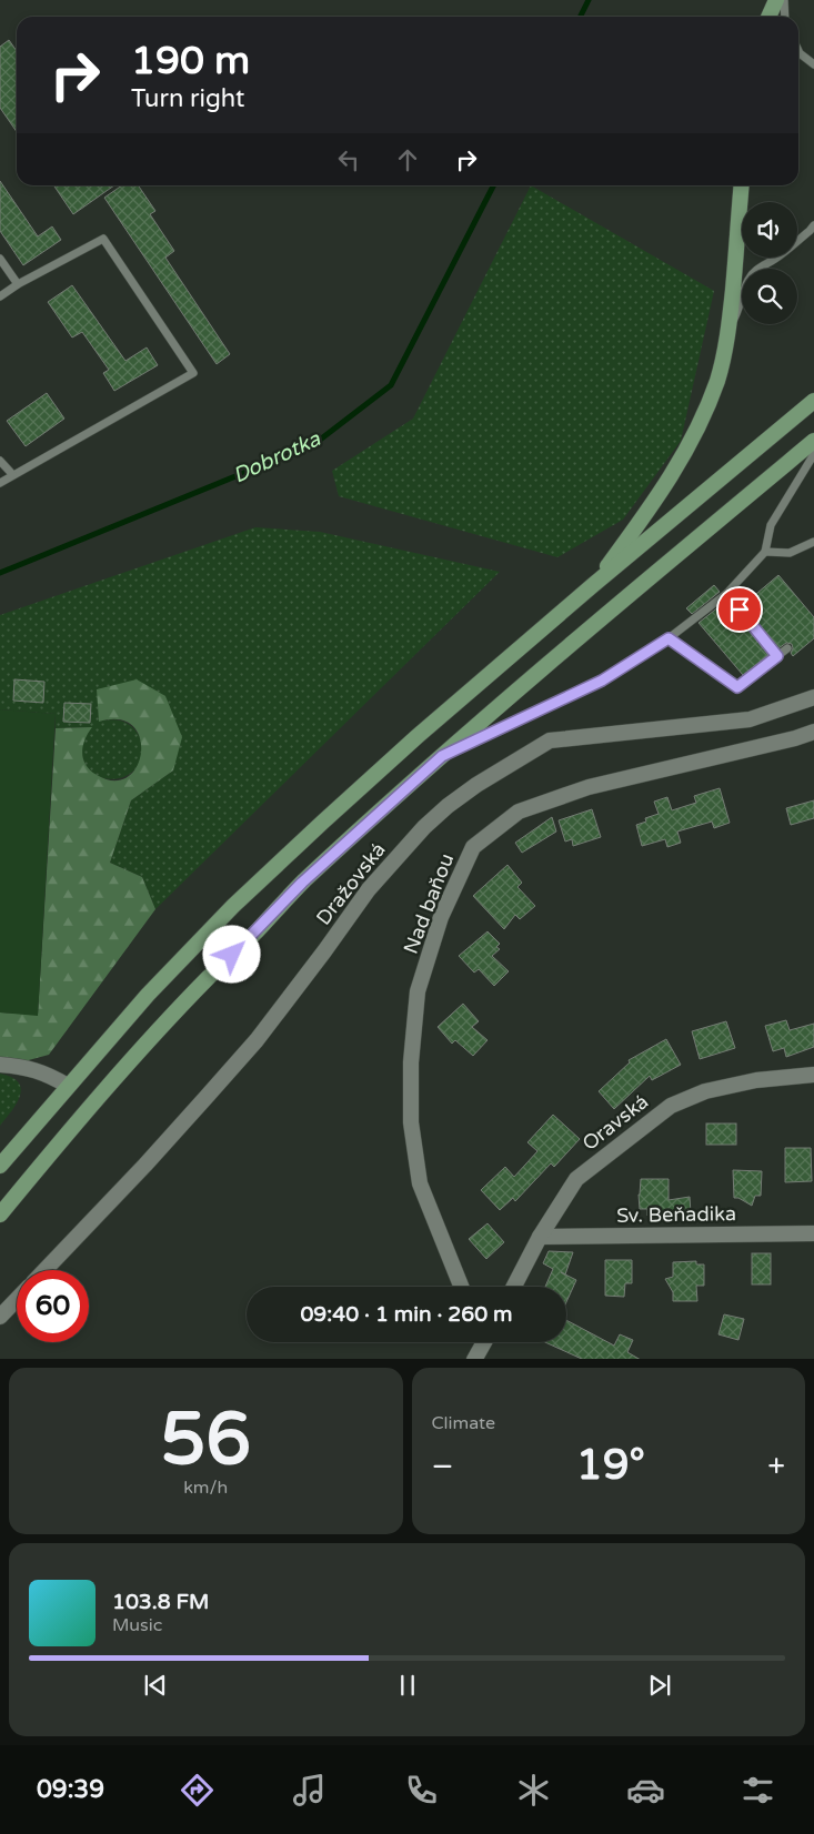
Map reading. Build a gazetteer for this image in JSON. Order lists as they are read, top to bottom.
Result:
{
  "streets": {
    "street": [
      "Dražovská",
      "Nad baňou",
      "Oravská",
      "Sv. Beňadika"
    ]
  },
  "crossings": [
    ["Oravská", "Sv. Beňadika"]
  ],
  "water": ["Dobrotka"],
  "page": {
    "turn": ["190 m", "Turn right"],
    "limit": "60",
    "trip": "09:40 · 1 min · 260 m",
    "tile": [
      ["56", "km/h"],
      "Climate"
    ],
    "heat": ["−", "19°", "+"],
    "song": ["103.8 FM", "Music"],
    "tabs": "09:39"
  }
}
